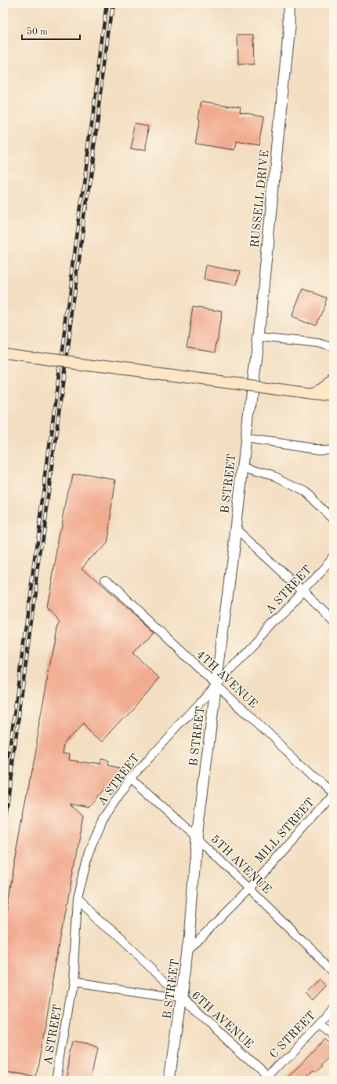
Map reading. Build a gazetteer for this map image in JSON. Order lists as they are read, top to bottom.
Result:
{
  "streets": {
    "street": [
      "RUSSELL DRIVE",
      "B STREET",
      "A STREET",
      "4TH AVENUE",
      "MILL STREET",
      "5TH AVENUE",
      "6TH AVENUE",
      "C STREET"
    ]
  },
  "crossings": [
    ["RUSSELL DRIVE", "B STREET"],
    ["B STREET", "A STREET"],
    ["B STREET", "4TH AVENUE"],
    ["B STREET", "MILL STREET"],
    ["B STREET", "5TH AVENUE"],
    ["B STREET", "6TH AVENUE"],
    ["A STREET", "4TH AVENUE"],
    ["A STREET", "5TH AVENUE"],
    ["A STREET", "6TH AVENUE"],
    ["4TH AVENUE", "MILL STREET"],
    ["MILL STREET", "5TH AVENUE"],
    ["6TH AVENUE", "C STREET"]
  ],
  "scale_bar": "50 m"
}
